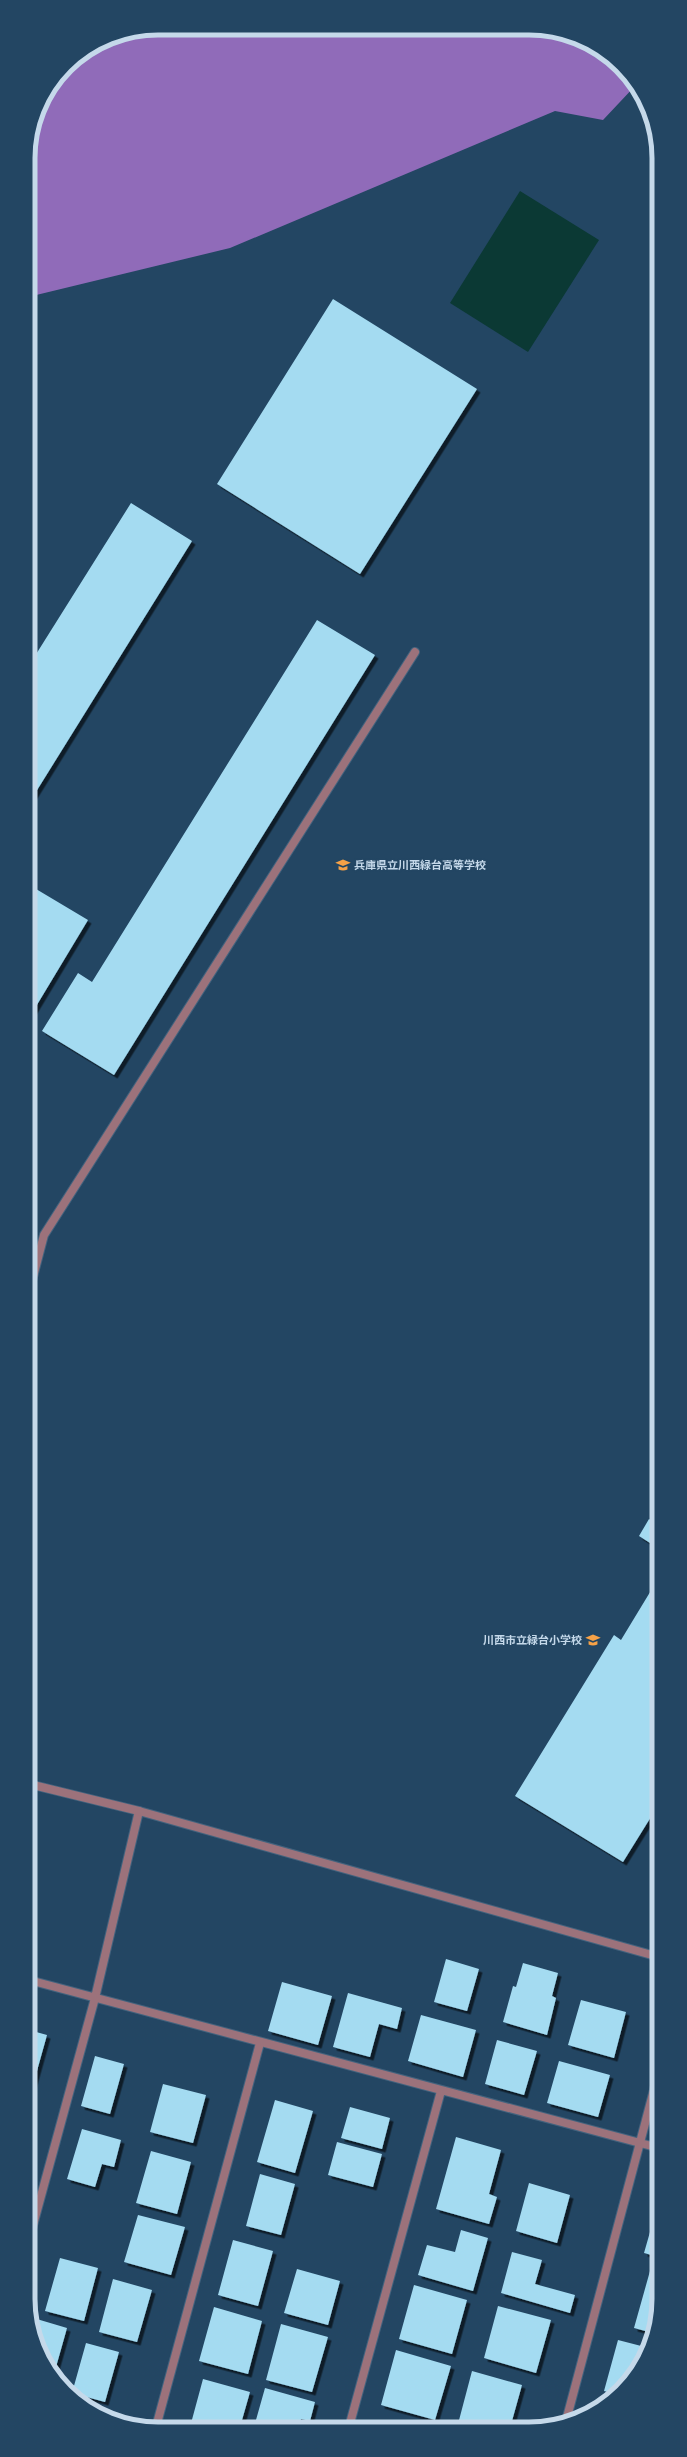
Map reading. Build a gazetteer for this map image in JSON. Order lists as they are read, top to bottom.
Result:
{
  "places": {
    "school or university": ["兵庫県立川西緑台高等学校", "川西市立緑台小学校"]
  }
}
